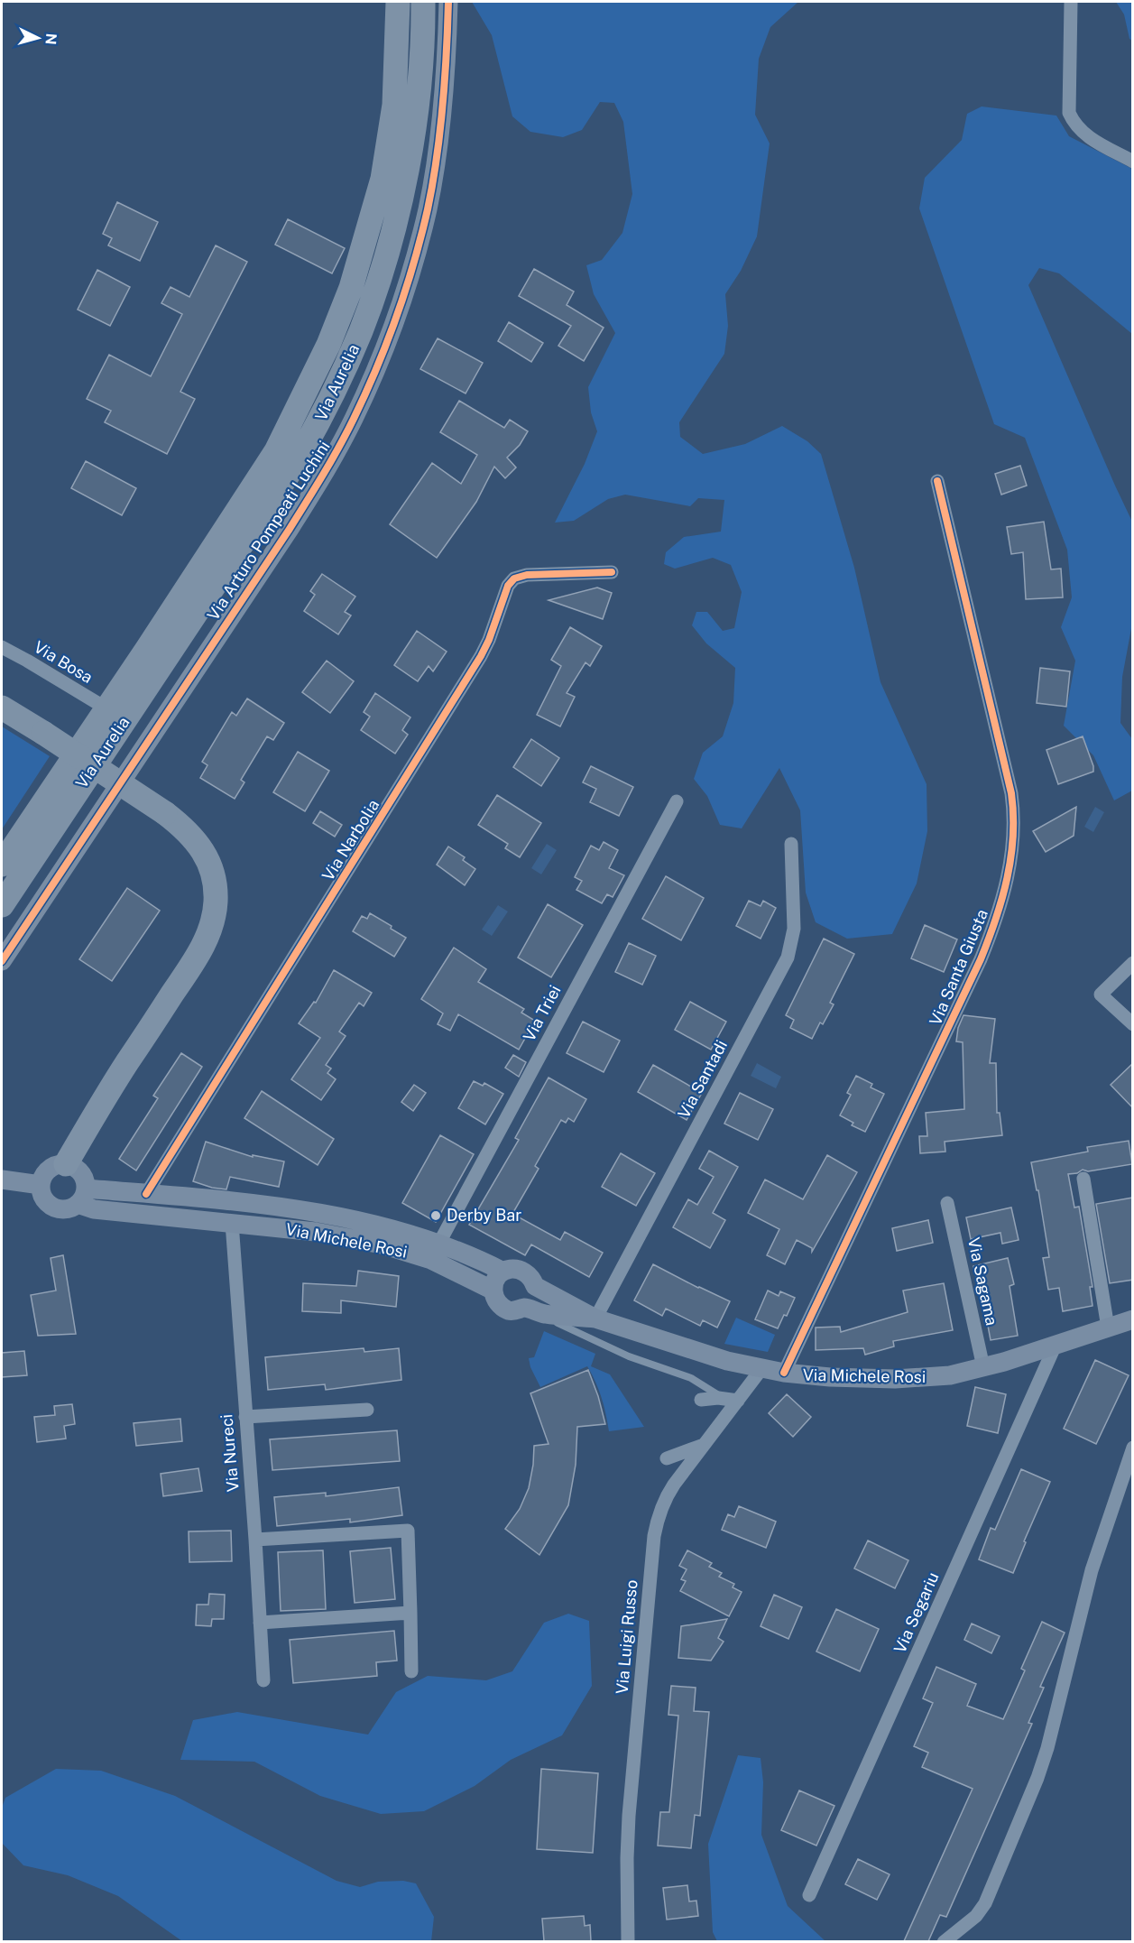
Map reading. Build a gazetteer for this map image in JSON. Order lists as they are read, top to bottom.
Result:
{
  "streets": {
    "highway": ["Via Aurelia"],
    "street": [
      "Via Arturo Pompeati Luchini",
      "Via Bosa",
      "Via Narbolia",
      "Via Santa Giusta",
      "Via Triei",
      "Via Santadi",
      "Via Michele Rosi",
      "Via Sagama",
      "Via Nureci",
      "Via Segariu",
      "Via Luigi Russo"
    ]
  },
  "crossings": [
    ["Via Aurelia", "Via Bosa"],
    ["Via Narbolia", "Via Michele Rosi"],
    ["Via Santa Giusta", "Via Michele Rosi"],
    ["Via Triei", "Via Michele Rosi"],
    ["Via Santadi", "Via Michele Rosi"],
    ["Via Michele Rosi", "Via Sagama"],
    ["Via Michele Rosi", "Via Nureci"],
    ["Via Michele Rosi", "Via Segariu"],
    ["Via Michele Rosi", "Via Luigi Russo"]
  ],
  "places": ["Derby Bar"],
  "north": "right"
}
